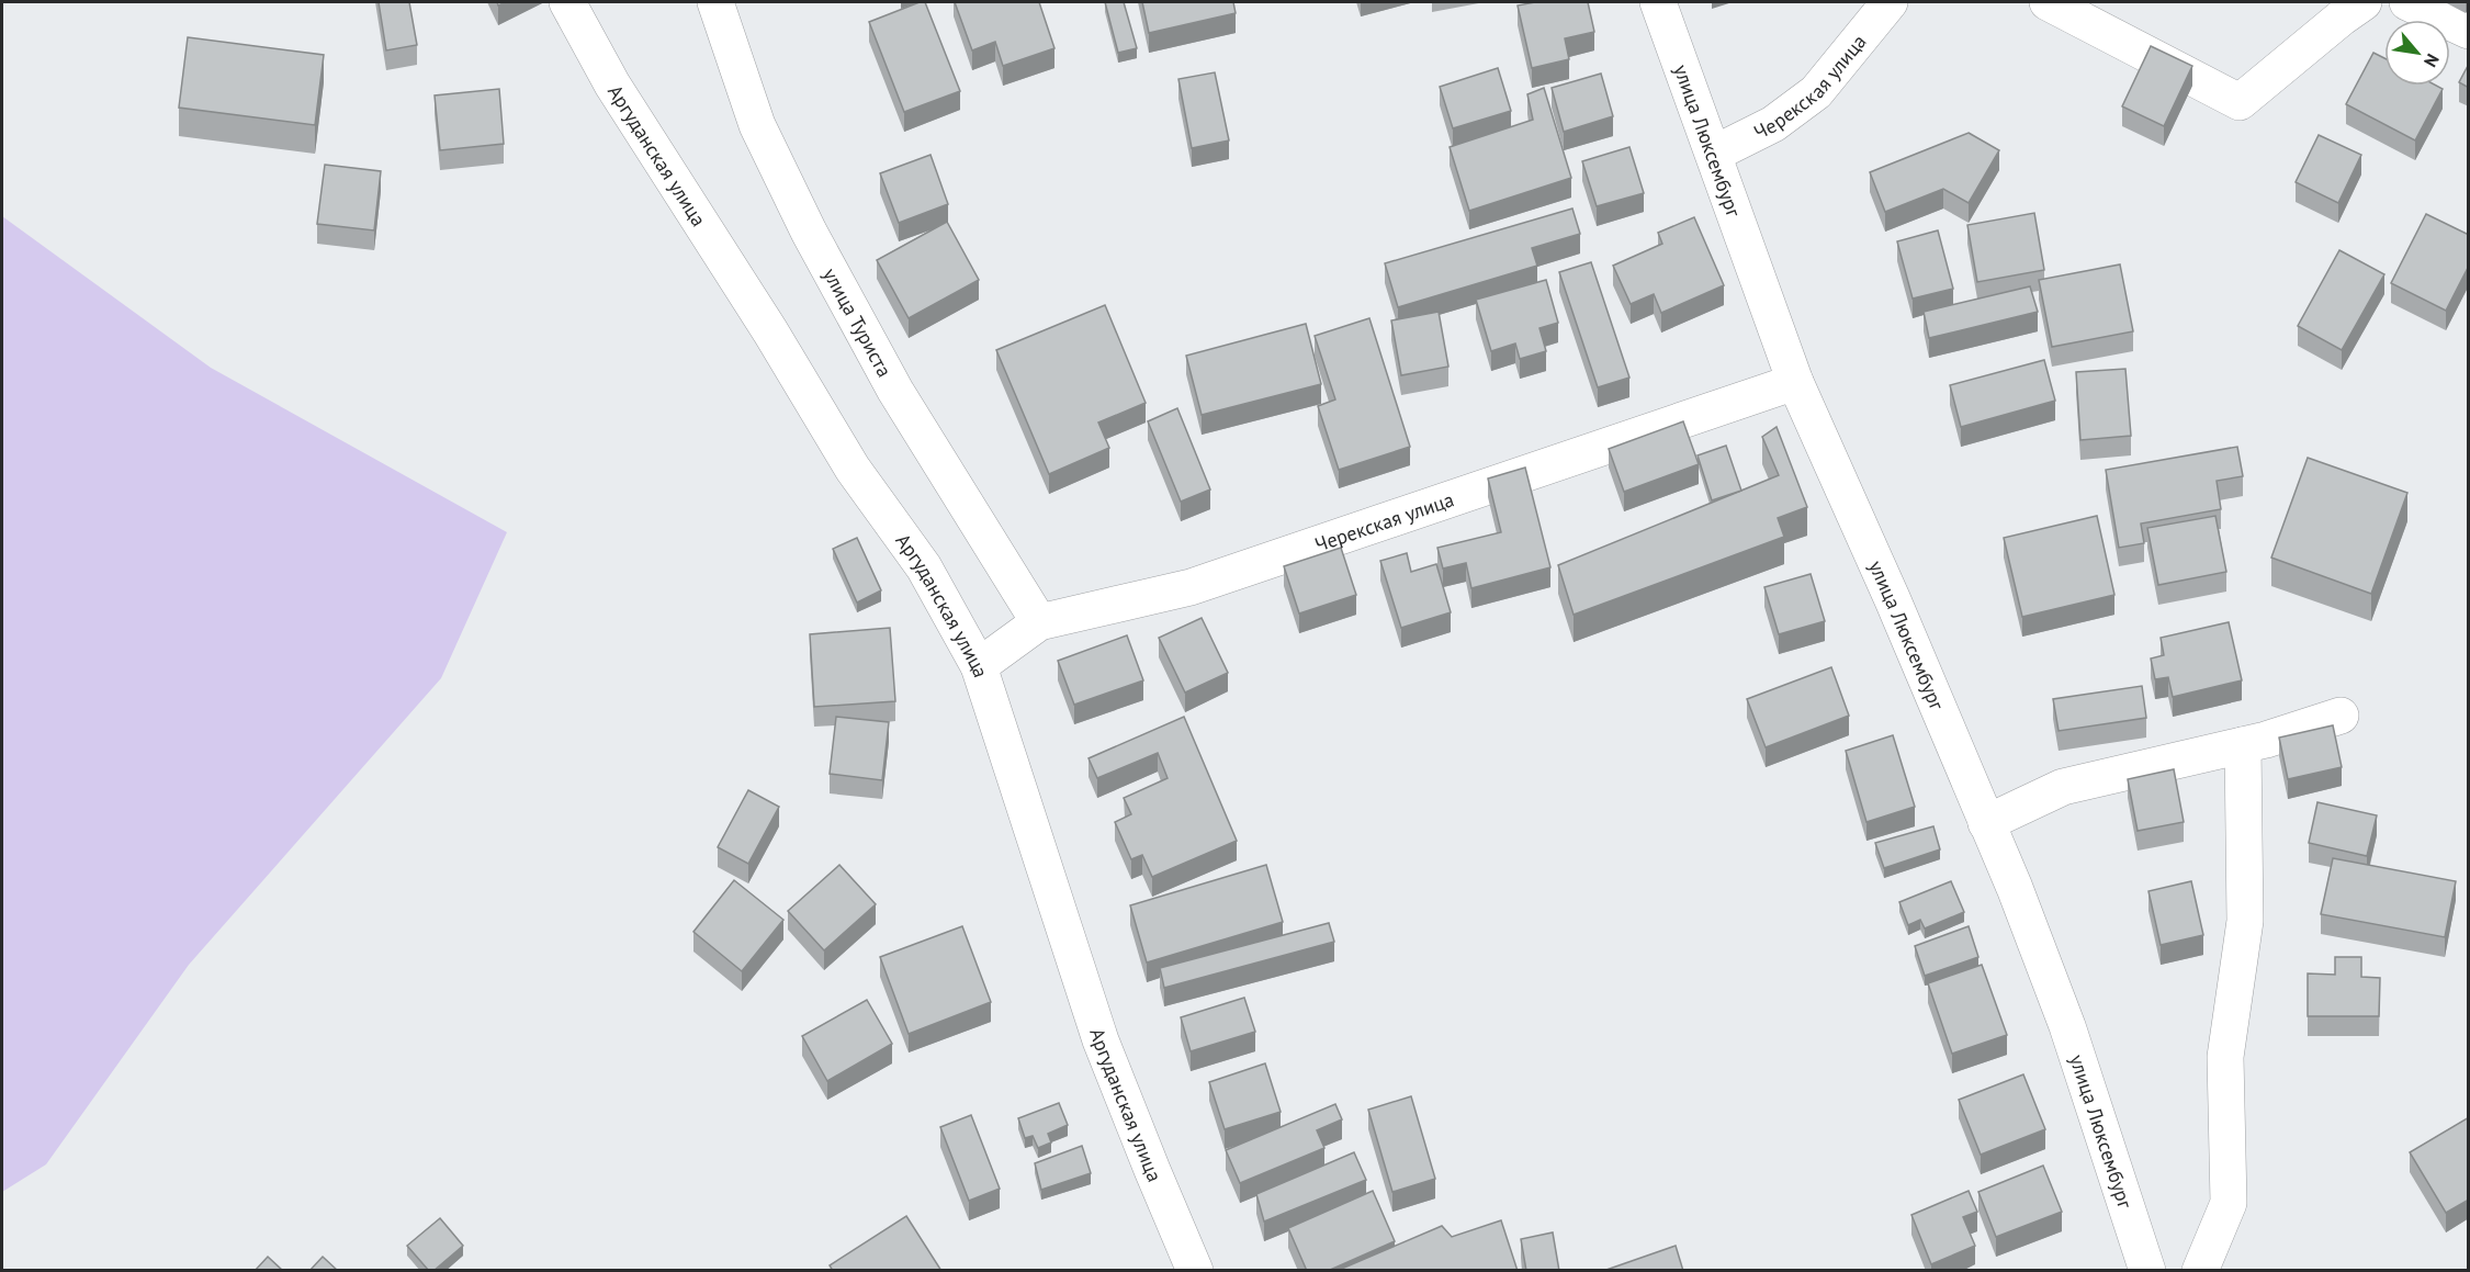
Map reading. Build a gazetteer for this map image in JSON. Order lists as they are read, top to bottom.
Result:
{
  "streets": {
    "street": [
      "Черекская улица",
      "улица Люксембург",
      "Аргуданская улица",
      "улица Туриста"
    ]
  },
  "crossings": [
    ["Черекская улица", "улица Люксембург"],
    ["Черекская улица", "Аргуданская улица"],
    ["Черекская улица", "улица Туриста"]
  ],
  "north": "bottom right"
}
